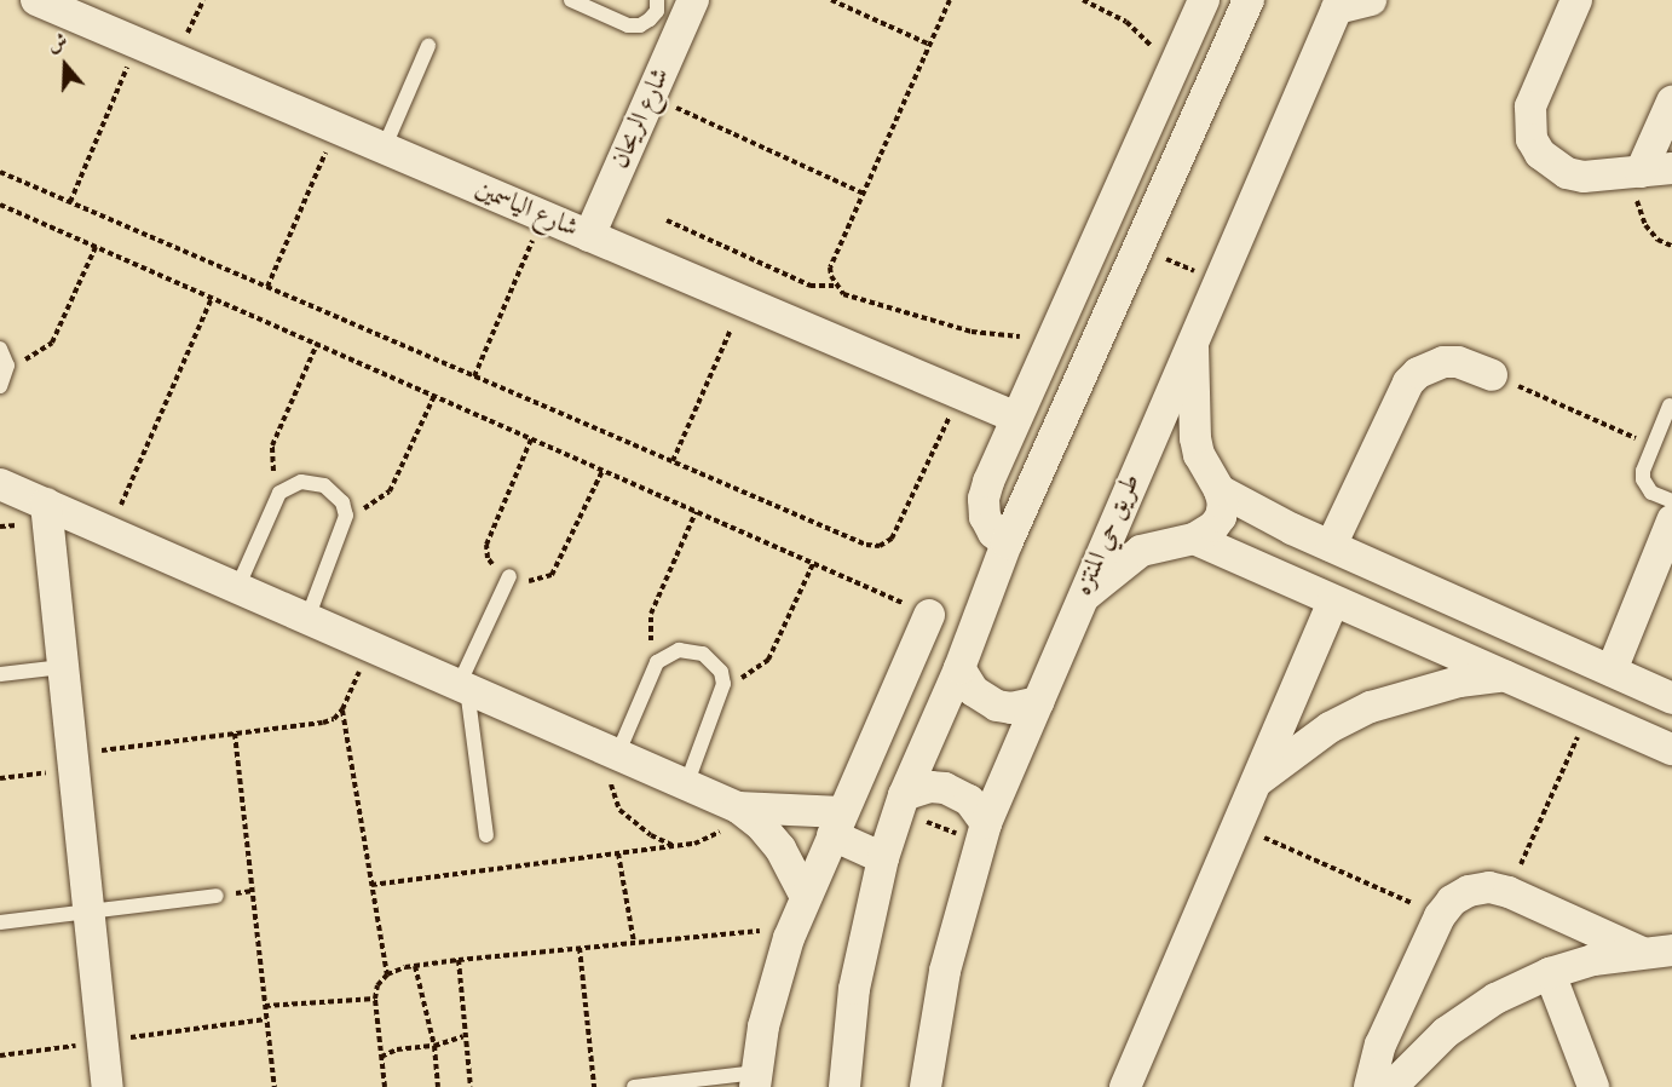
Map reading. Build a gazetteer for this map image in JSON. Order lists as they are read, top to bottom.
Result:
{
  "streets": {
    "street": ["شارع الريحان", "شارع الياسمين", "طريق حي المنتزه"]
  },
  "crossings": [
    ["شارع الريحان", "شارع الياسمين"]
  ],
  "north": "top"
}
